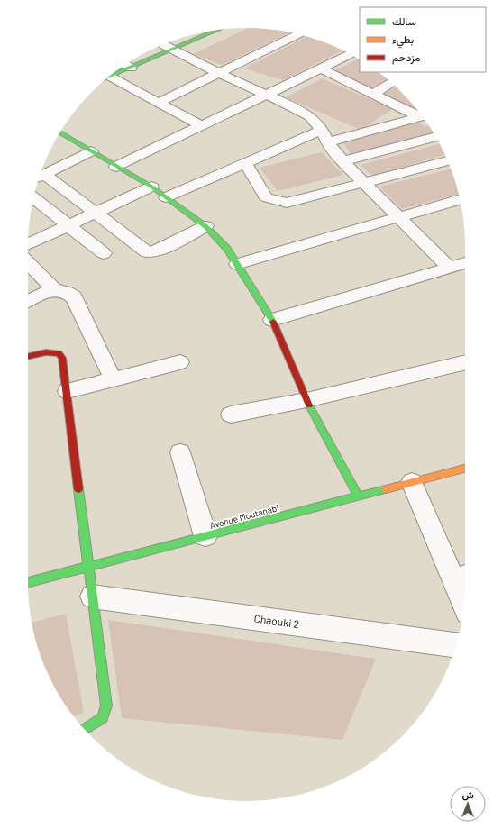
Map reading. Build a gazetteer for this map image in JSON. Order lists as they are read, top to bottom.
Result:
{
  "streets": {
    "street": ["Avenue Moutanabi", "Chaouki 2"]
  },
  "legend": ["سالك", "بطيء", "مزدحم"],
  "north": "top"
}
